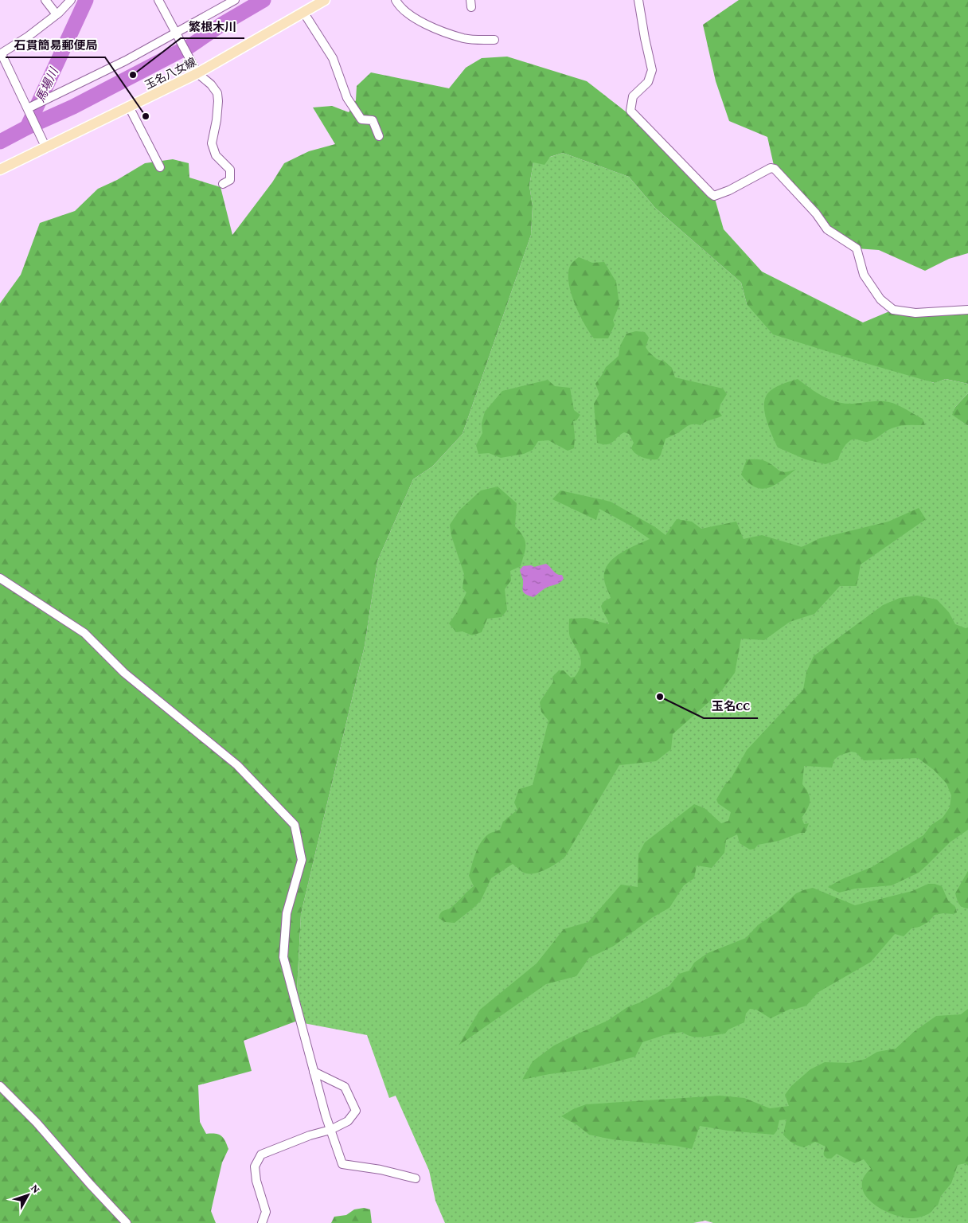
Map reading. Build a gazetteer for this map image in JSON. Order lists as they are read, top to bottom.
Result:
{
  "streets": {
    "main road": ["玉名八女線"]
  },
  "water": ["馬場川"],
  "places": ["繁根木川", "石貫簡易郵便局", "玉名CC"],
  "north": "top right"
}
